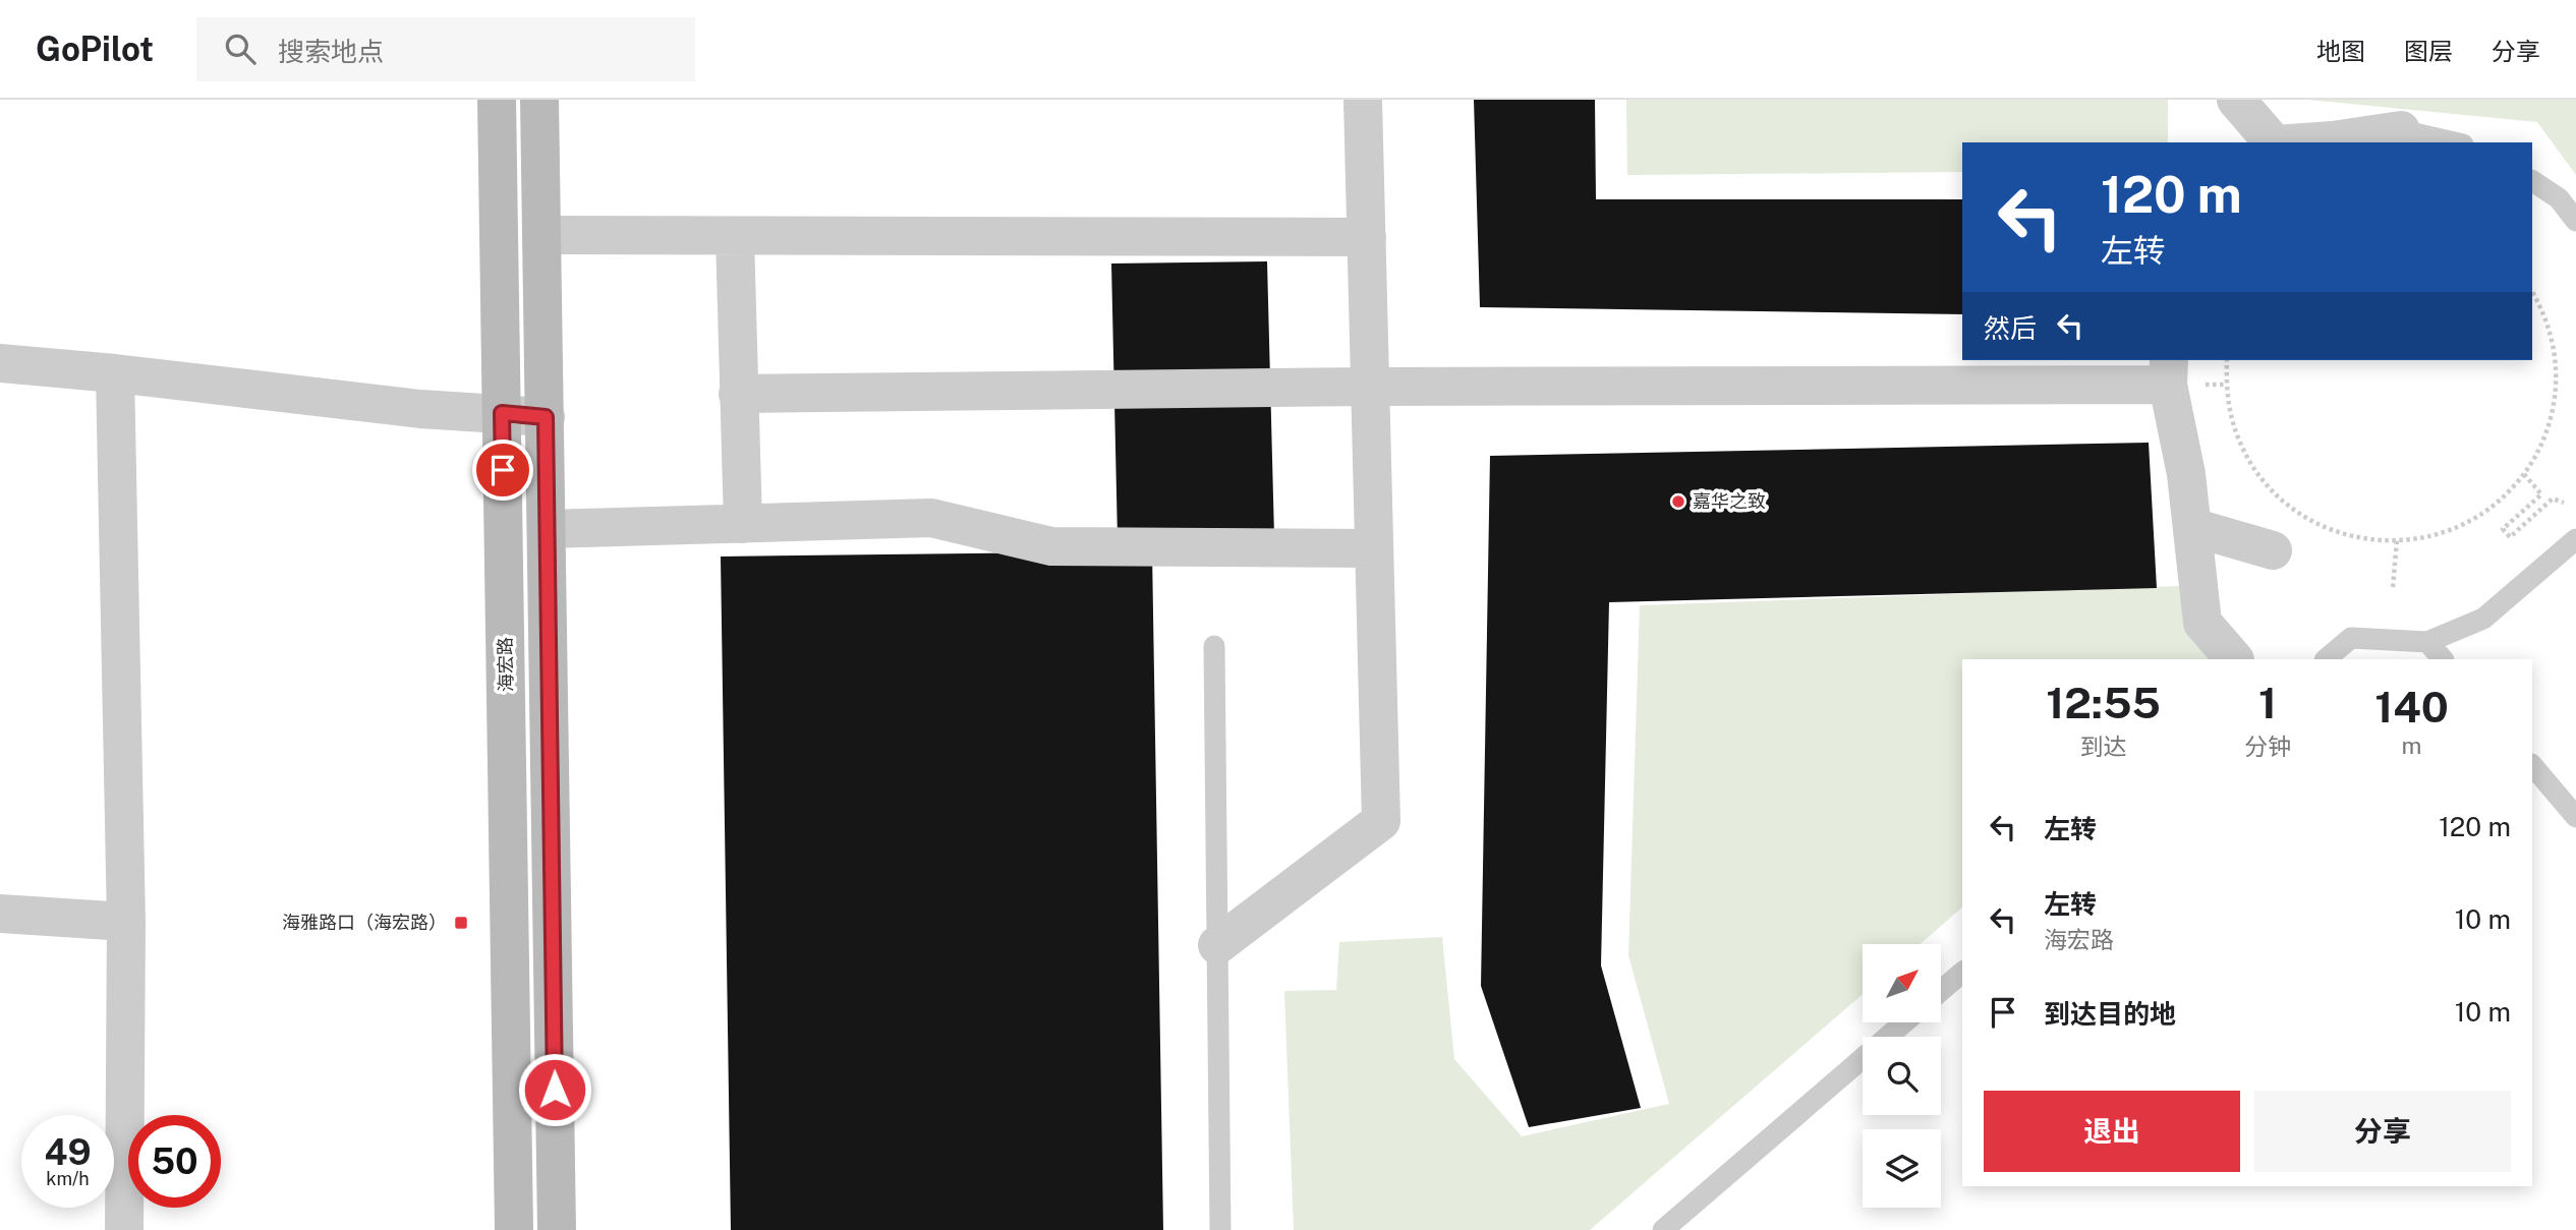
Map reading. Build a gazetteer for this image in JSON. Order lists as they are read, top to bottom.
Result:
{
  "streets": {
    "main road": ["海宏路"]
  },
  "places": {
    "other": ["嘉华之致"],
    "transit": ["海雅路口（海宏路）"]
  },
  "north": "top right",
  "page": {
    "header": "GoPilot",
    "search": "搜索地点",
    "nav": ["地图", "图层", "分享"],
    "turn": ["120 m", "左转"],
    "then": "然后",
    "eta": [
      "12:55",
      "到达",
      "1",
      "分钟",
      "140",
      "m"
    ],
    "list": [
      {
        "name": "左转",
        "value": "120 m"
      },
      {
        "name": "左转",
        "note": "海宏路",
        "value": "10 m"
      },
      {
        "name": "到达目的地",
        "value": "10 m"
      }
    ],
    "buttons": ["退出", "分享"],
    "speed": "49 km/h",
    "limit": "50"
  }
}
